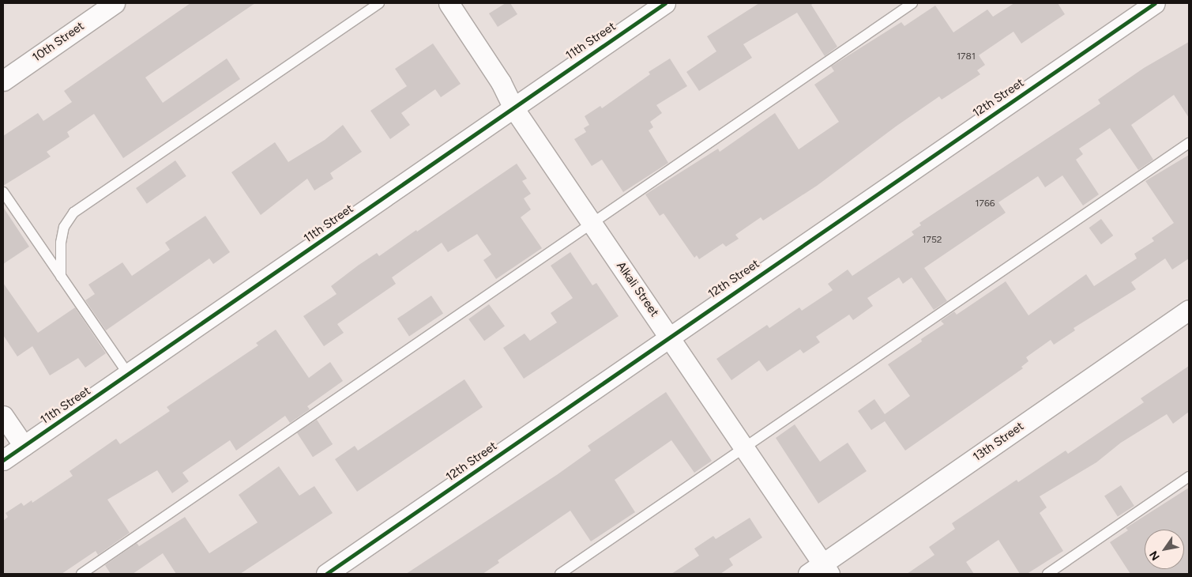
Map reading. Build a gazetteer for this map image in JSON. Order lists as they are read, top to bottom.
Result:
{
  "streets": {
    "street": [
      "11th Street",
      "10th Street",
      "12th Street",
      "Alkali Street",
      "13th Street"
    ]
  },
  "crossings": [
    ["11th Street", "Alkali Street"],
    ["12th Street", "Alkali Street"],
    ["Alkali Street", "13th Street"]
  ],
  "house_numbers": ["1781", "1766", "1752"],
  "north": "bottom left"
}
